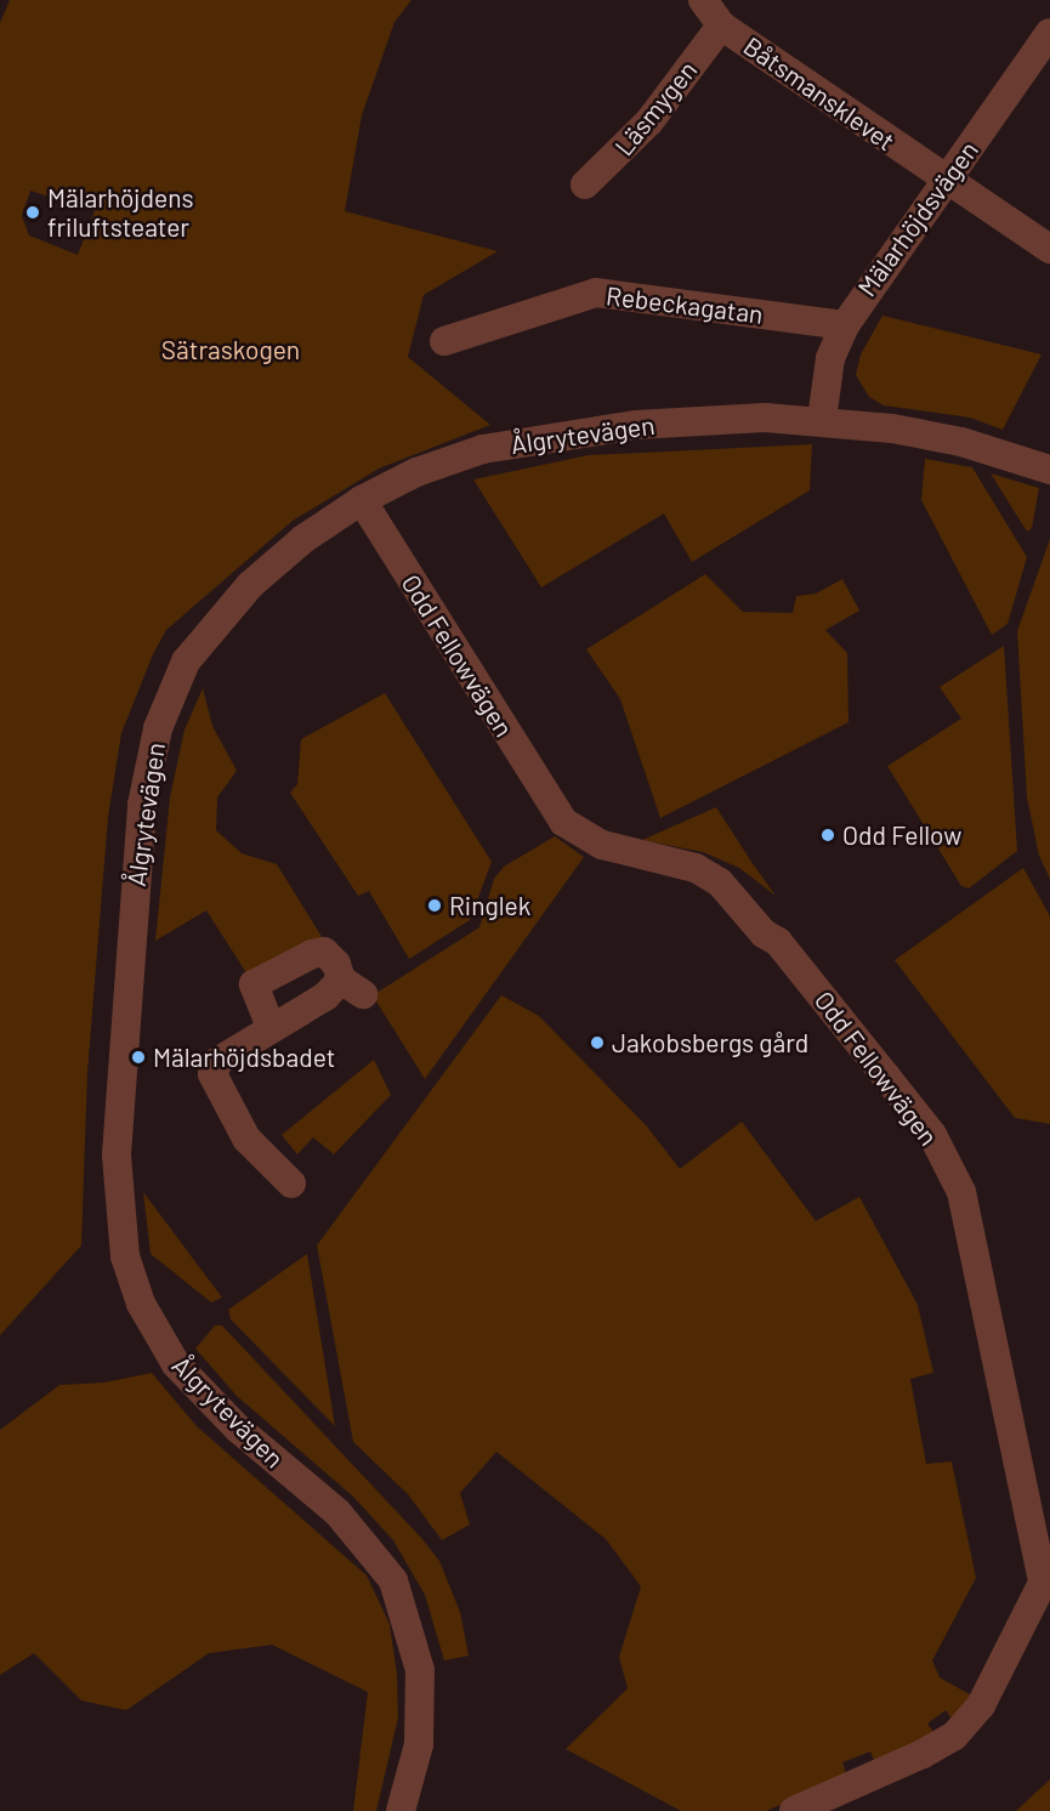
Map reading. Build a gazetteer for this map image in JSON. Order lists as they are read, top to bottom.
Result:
{
  "streets": {
    "street": [
      "Båtsmansklevet",
      "Läsmygen",
      "Mälarhöjdsvägen",
      "Rebeckagatan",
      "Ålgrytevägen",
      "Odd Fellowvägen"
    ]
  },
  "crossings": [
    ["Båtsmansklevet", "Läsmygen"],
    ["Båtsmansklevet", "Mälarhöjdsvägen"],
    ["Mälarhöjdsvägen", "Rebeckagatan"],
    ["Mälarhöjdsvägen", "Ålgrytevägen"],
    ["Ålgrytevägen", "Odd Fellowvägen"]
  ],
  "parks": ["Sätraskogen"],
  "places": [
    "Mälarhöjdens friluftsteater",
    "Odd Fellow",
    "Ringlek",
    "Jakobsbergs gård",
    "Mälarhöjdsbadet"
  ]
}
